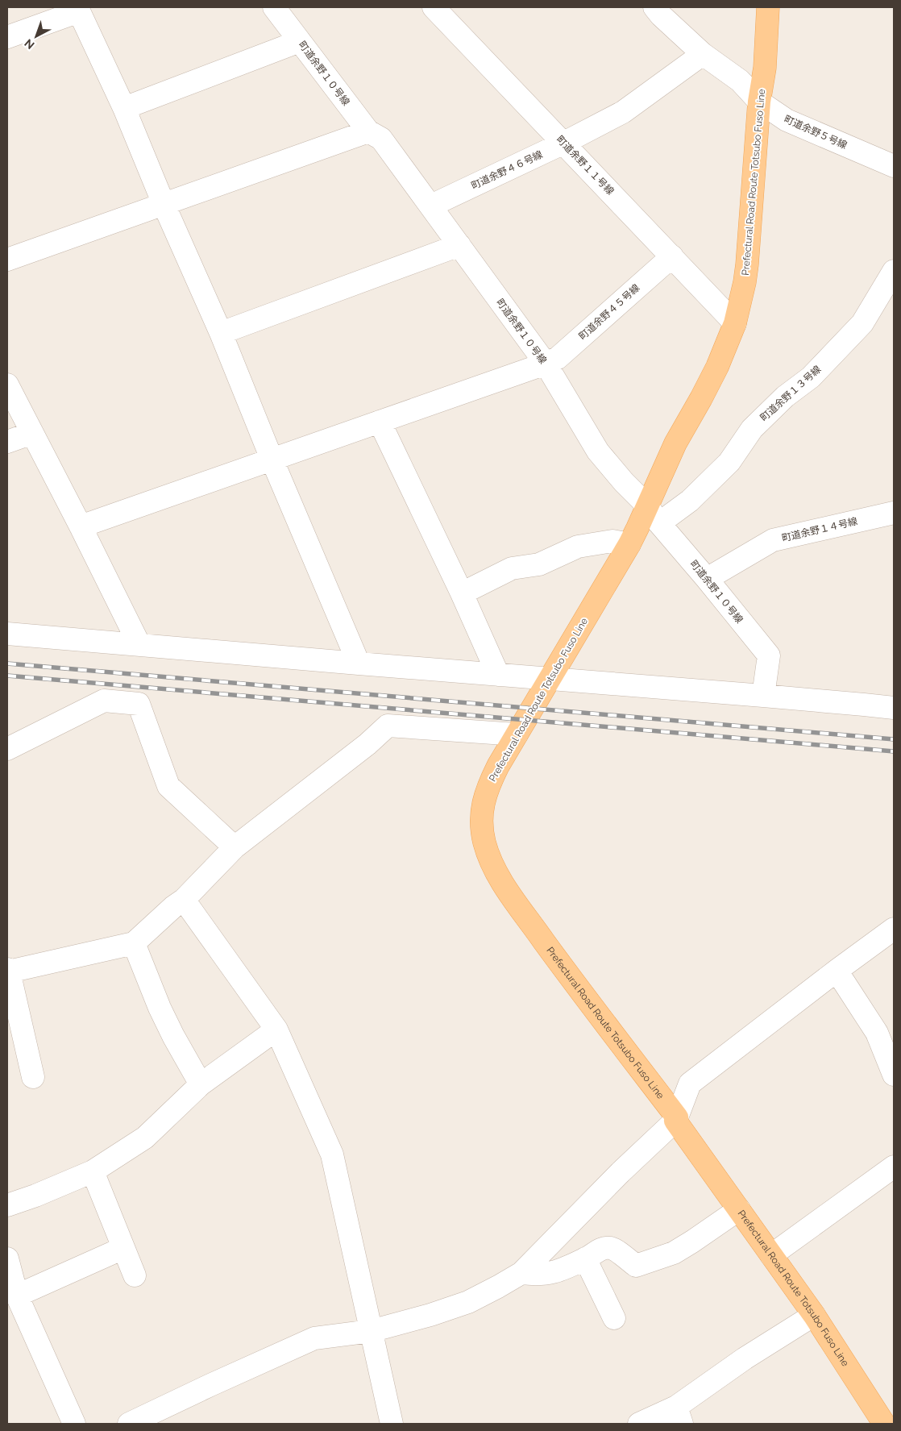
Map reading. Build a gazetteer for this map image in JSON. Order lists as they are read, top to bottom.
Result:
{
  "streets": {
    "main road": ["Prefectural Road Route Totsubo Fuso Line"],
    "street": [
      "町道余野１０号線",
      "町道余野５号線",
      "町道余野１１号線",
      "町道余野４６号線",
      "町道余野４５号線",
      "町道余野１３号線",
      "町道余野１４号線"
    ]
  },
  "crossings": [
    ["町道余野１０号線", "町道余野４６号線"],
    ["町道余野１０号線", "Prefectural Road Route Totsubo Fuso Line"],
    ["町道余野１０号線", "町道余野４５号線"],
    ["町道余野１０号線", "町道余野１３号線"],
    ["町道余野１０号線", "町道余野１４号線"],
    ["町道余野５号線", "町道余野４６号線"],
    ["町道余野５号線", "Prefectural Road Route Totsubo Fuso Line"],
    ["町道余野１１号線", "町道余野４６号線"],
    ["町道余野１１号線", "Prefectural Road Route Totsubo Fuso Line"],
    ["町道余野１１号線", "町道余野４５号線"],
    ["Prefectural Road Route Totsubo Fuso Line", "町道余野１３号線"]
  ],
  "north": "bottom left"
}
